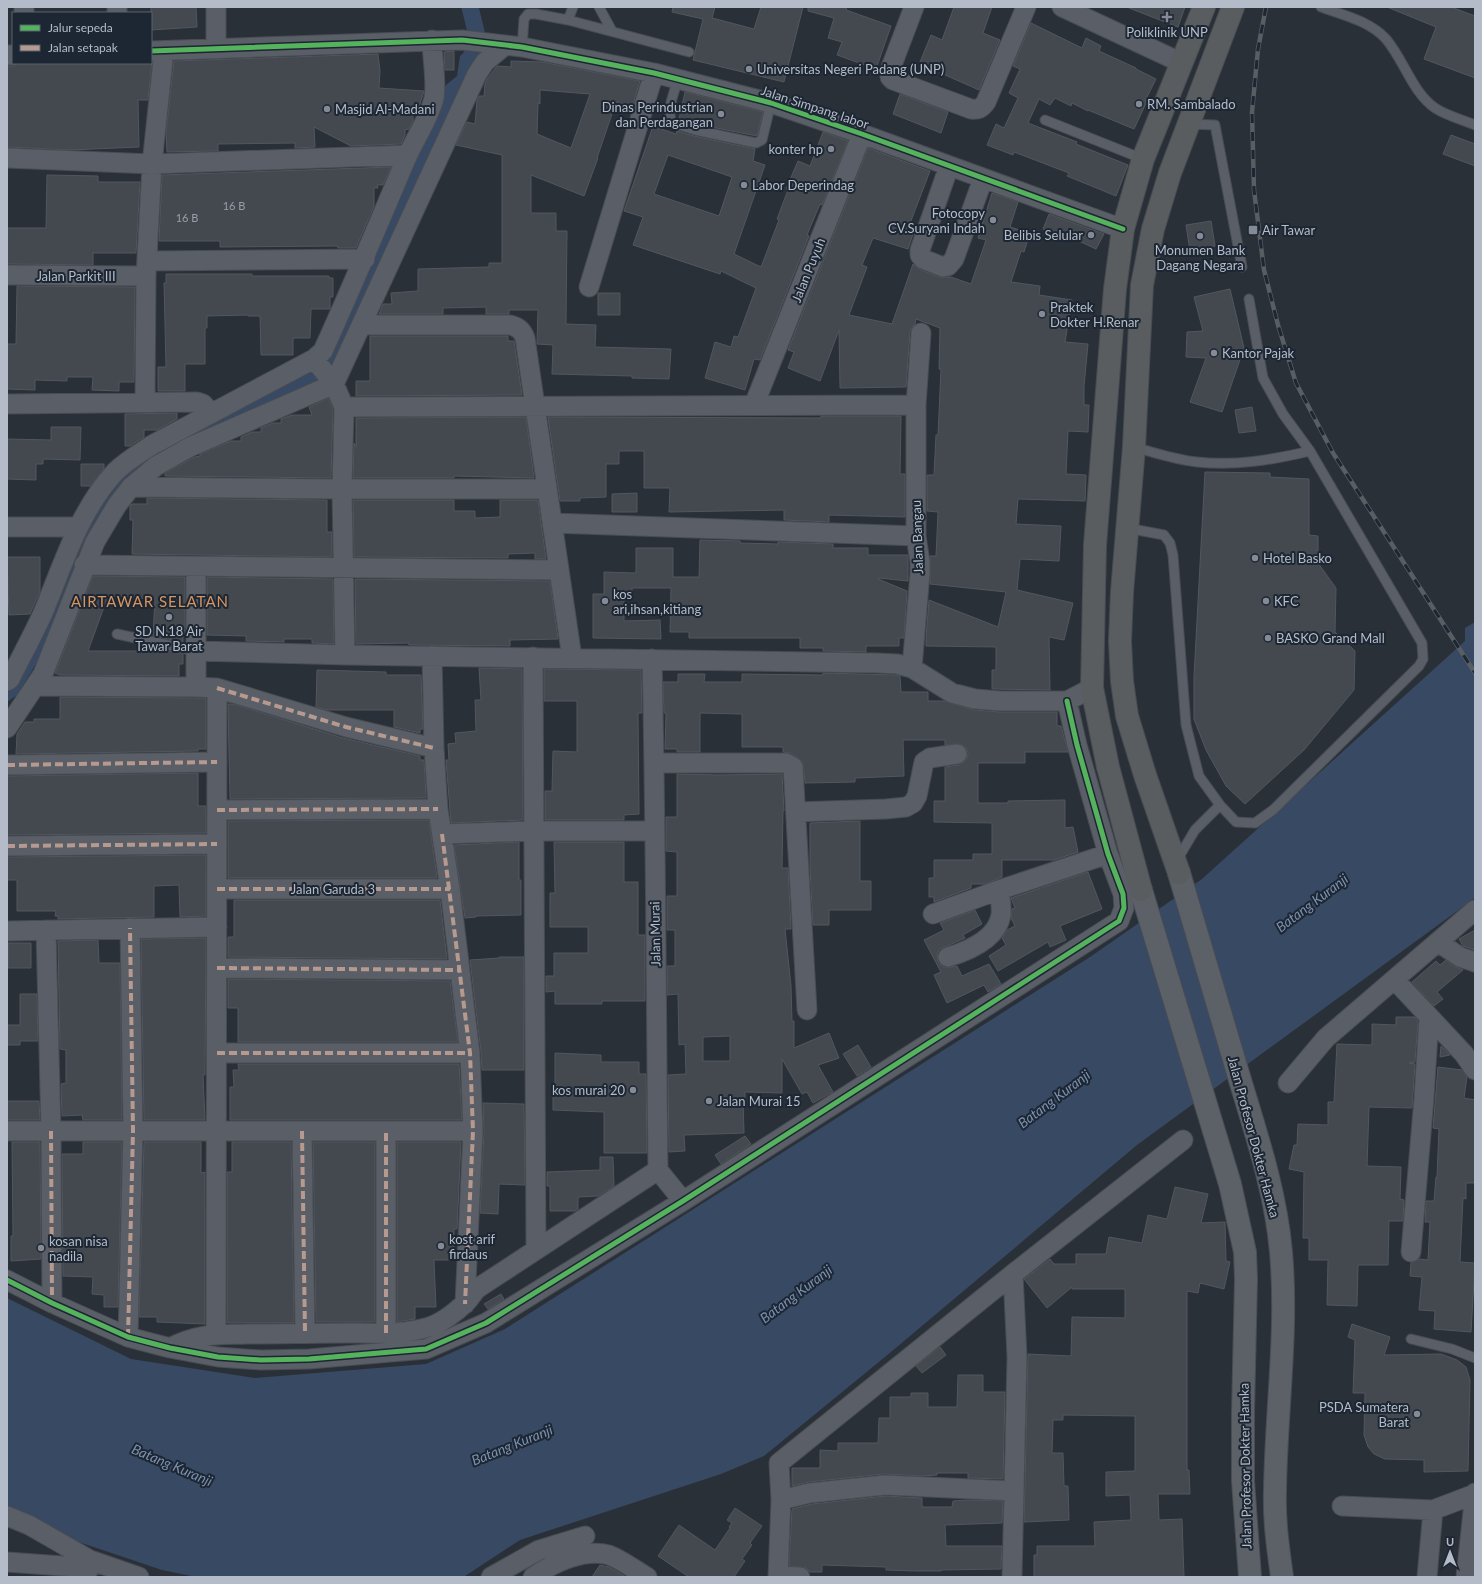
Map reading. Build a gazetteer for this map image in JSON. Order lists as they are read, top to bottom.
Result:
{
  "streets": {
    "main road": ["Jalan Profesor Dokter Hamka"],
    "street": [
      "Jalan Simpang labor",
      "Jalan Puyuh",
      "Jalan Parkit III",
      "Jalan Bangau",
      "Jalan Garuda 3",
      "Jalan Murai"
    ]
  },
  "crossings": [
    ["Jalan Simpang labor", "Jalan Puyuh"]
  ],
  "districts": ["AIRTAWAR SELATAN"],
  "water": ["Batang Kuranji"],
  "places": {
    "health": ["Poliklinik UNP"],
    "other": [
      "Universitas Negeri Padang (UNP)",
      "RM. Sambalado",
      "Masjid Al-Madani",
      "Dinas Perindustrian dan Perdagangan",
      "konter hp",
      "Labor Deperindag",
      "Fotocopy CV.Suryani Indah",
      "Belibis Selular",
      "Monumen Bank Dagang Negara",
      "Praktek Dokter H.Renar",
      "Kantor Pajak",
      "Hotel Basko",
      "kos ari,ihsan,kitiang",
      "KFC",
      "SD N.18 Air Tawar Barat",
      "BASKO Grand Mall",
      "kos murai 20",
      "Jalan Murai 15",
      "kost arif firdaus",
      "kosan nisa nadila",
      "PSDA Sumatera Barat"
    ],
    "transit": ["Air Tawar"]
  },
  "house_numbers": ["16 B", "16 B"],
  "legend": ["Jalur sepeda", "Jalan setapak"],
  "north": "top"
}
